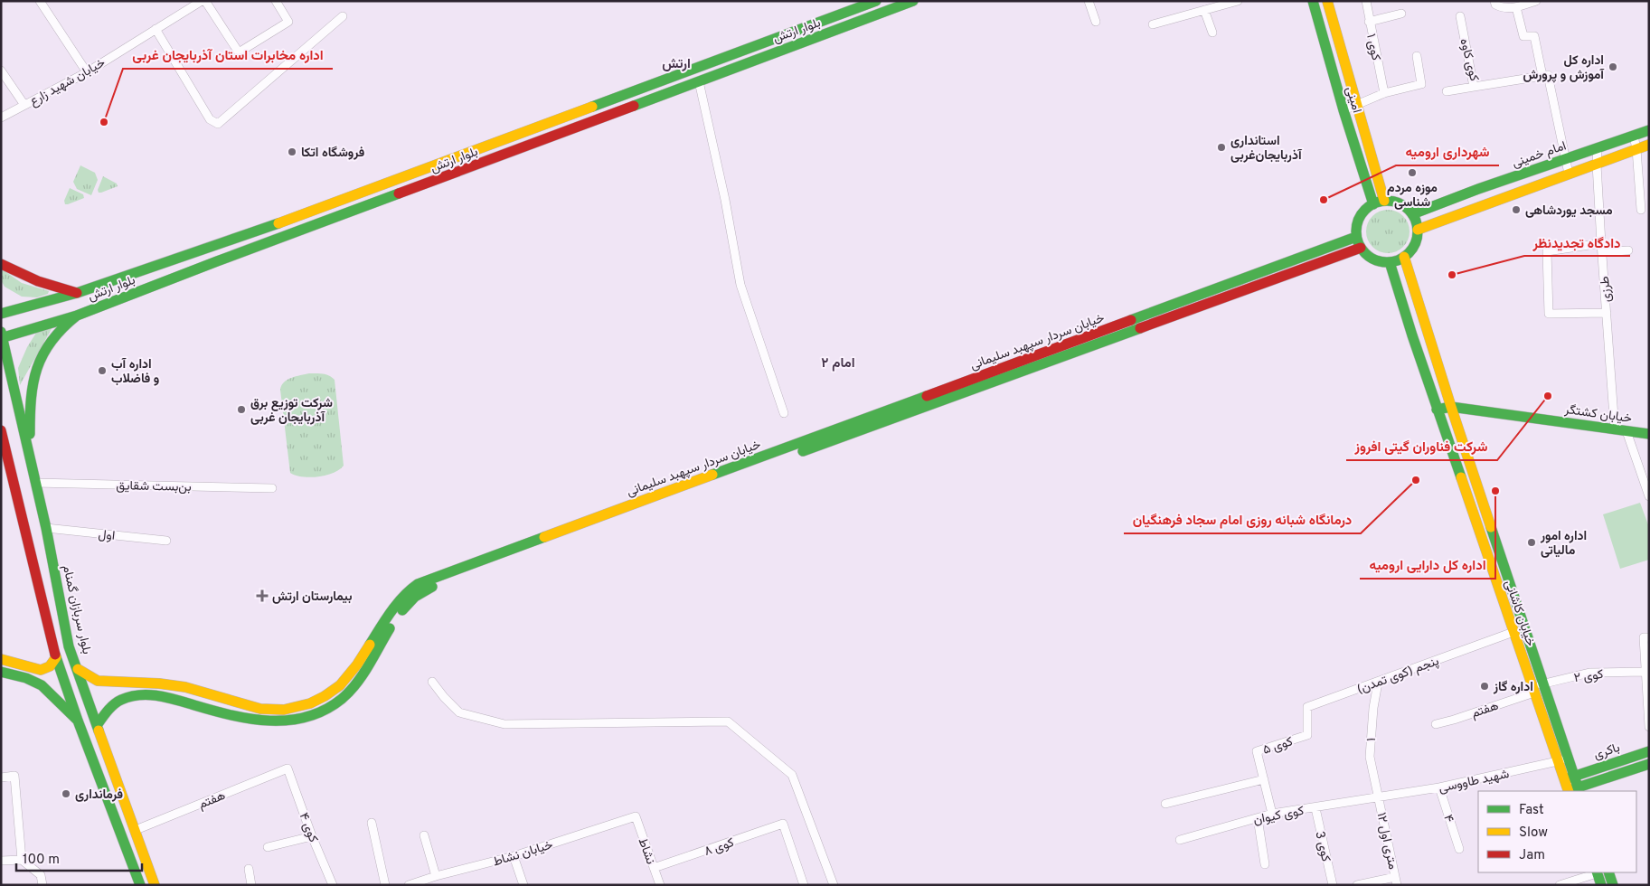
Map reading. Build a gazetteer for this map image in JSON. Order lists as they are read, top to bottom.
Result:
{
  "streets": {
    "main road": [
      "بلوار ارتش",
      "امینی",
      "امام خمینی",
      "خیابان سردار سپهبد سلیمانی",
      "خیابان کشتگر",
      "بلوار سربازان گمنام",
      "خیابان کاشانی",
      "باکری"
    ],
    "street": [
      "کوی ۱",
      "کوی کاوه",
      "خیابان شهید زارع",
      "طرزی",
      "بن‌بست شقایق",
      "اول",
      "پنجم (کوی تمدن)",
      "کوی ۲",
      "هفتم",
      "۱",
      "کوی ۵",
      "شهید طاووسی",
      "کوی کیوان",
      "۴",
      "کوی ۴",
      "۱۲ متری اول",
      "کوی ۸",
      "کوی 3",
      "نشاط",
      "خیابان نشاط"
    ]
  },
  "crossings": [
    ["بلوار ارتش", "بلوار سربازان گمنام"],
    ["امینی", "امام خمینی"],
    ["امینی", "خیابان سردار سپهبد سلیمانی"],
    ["امینی", "خیابان کاشانی"],
    ["امام خمینی", "طرزی"],
    ["امام خمینی", "خیابان سردار سپهبد سلیمانی"],
    ["امام خمینی", "خیابان کاشانی"],
    ["طرزی", "خیابان کشتگر"],
    ["خیابان سردار سپهبد سلیمانی", "بلوار سربازان گمنام"],
    ["خیابان سردار سپهبد سلیمانی", "خیابان کاشانی"],
    ["خیابان کشتگر", "خیابان کاشانی"],
    ["بن‌بست شقایق", "بلوار سربازان گمنام"],
    ["اول", "بلوار سربازان گمنام"],
    ["بلوار سربازان گمنام", "هفتم"],
    ["خیابان کاشانی", "پنجم (کوی تمدن)"],
    ["خیابان کاشانی", "کوی ۲"],
    ["خیابان کاشانی", "هفتم"],
    ["خیابان کاشانی", "باکری"],
    ["خیابان کاشانی", "شهید طاووسی"],
    ["پنجم (کوی تمدن)", "۱"],
    ["پنجم (کوی تمدن)", "کوی ۵"],
    ["کوی ۲", "هفتم"],
    ["هفتم", "کوی ۴"],
    ["۱", "شهید طاووسی"],
    ["۱", "کوی کیوان"],
    ["۱", "۱۲ متری اول"],
    ["کوی ۵", "کوی کیوان"],
    ["شهید طاووسی", "کوی کیوان"],
    ["شهید طاووسی", "۴"],
    ["شهید طاووسی", "۱۲ متری اول"],
    ["کوی کیوان", "۱۲ متری اول"],
    ["کوی کیوان", "کوی 3"],
    ["کوی ۸", "نشاط"],
    ["نشاط", "خیابان نشاط"]
  ],
  "districts": ["ارتش", "امام ۲"],
  "places": {
    "other": [
      "اداره کل آموزش و پرورش",
      "اداره مخابرات استان آذربایجان غربی",
      "استانداری آذربایجان‌غربی",
      "فروشگاه اتکا",
      "موزه مردم شناسی",
      "شهرداری ارومیه",
      "مسجد یوردشاهی",
      "دادگاه تجدیدنظر",
      "اداره آب و فاضلاب",
      "شرکت فناوران گیتی افروز",
      "شرکت توزیع برق آذربایجان غربی",
      "درمانگاه شبانه روزی امام سجاد فرهنگیان",
      "اداره کل دارایی ارومیه",
      "اداره امور مالیاتی",
      "اداره گاز",
      "فرمانداری"
    ],
    "health": ["بیمارستان ارتش"]
  },
  "legend": ["Fast", "Slow", "Jam"],
  "scale_bar": "100 m"
}
